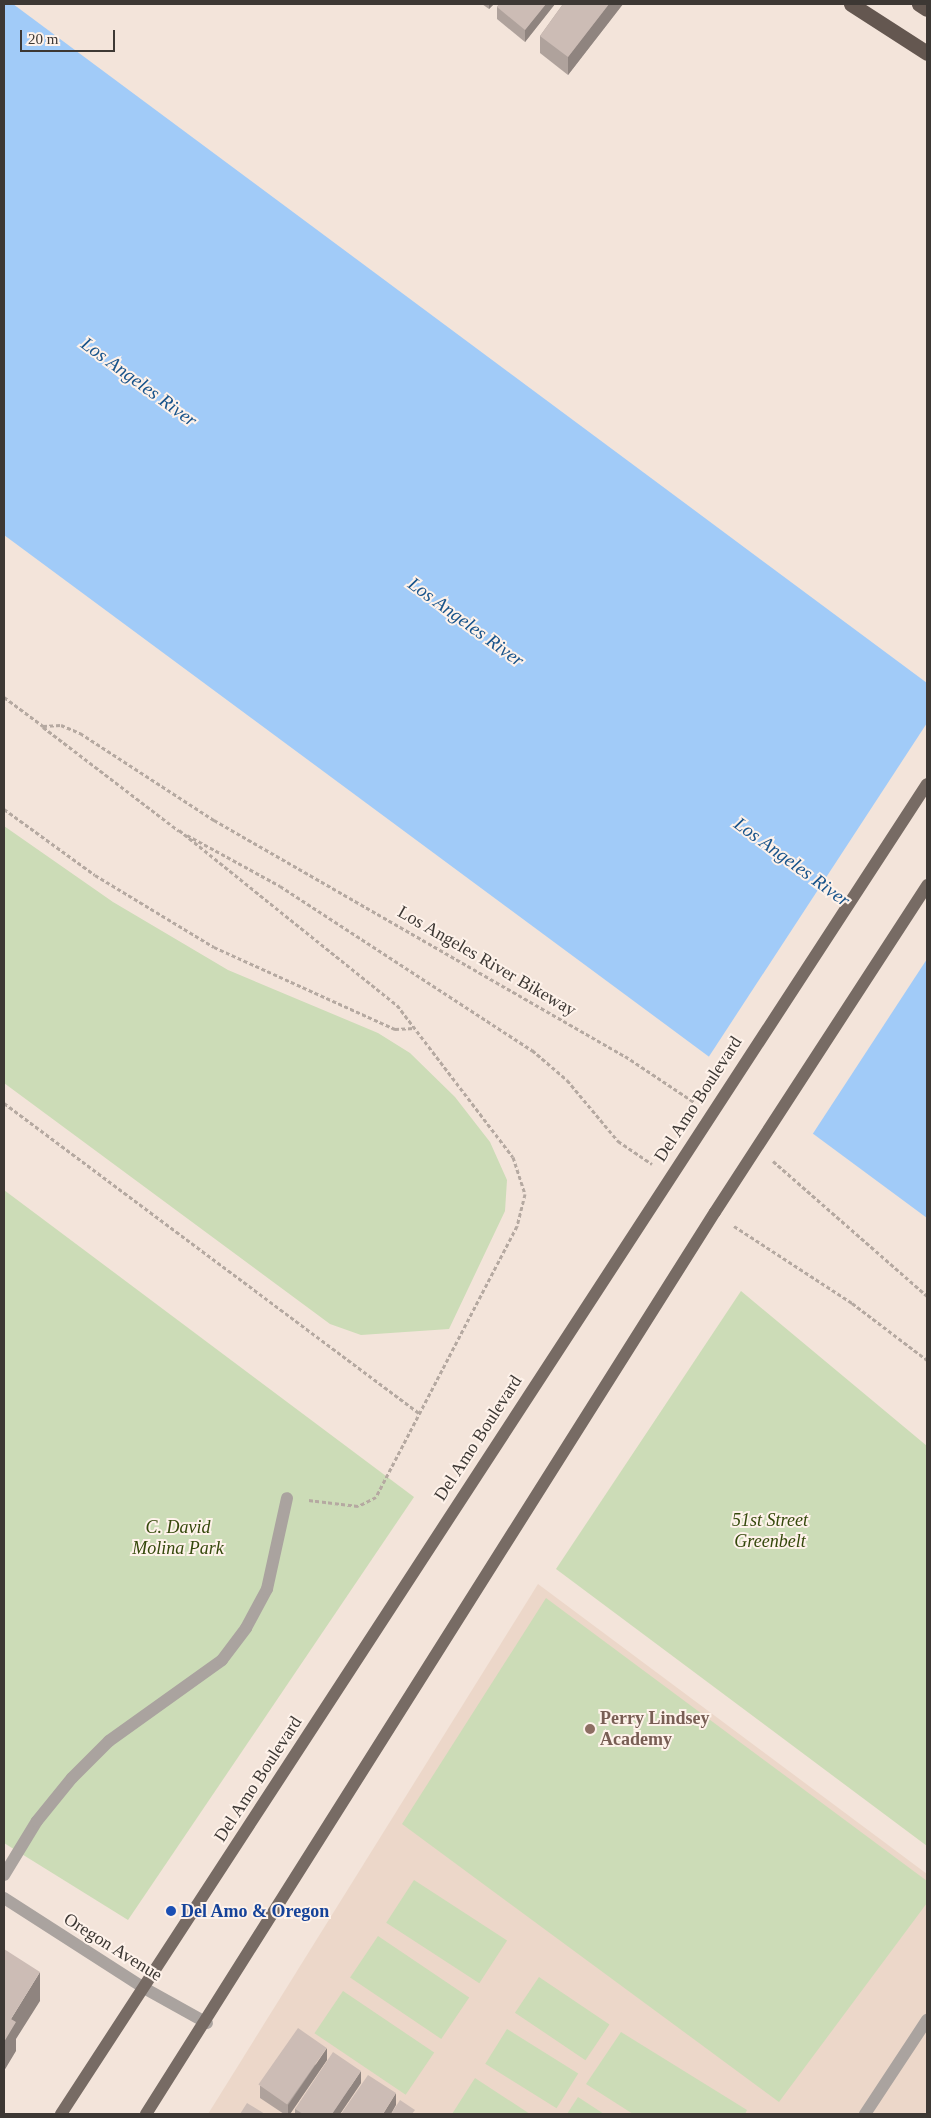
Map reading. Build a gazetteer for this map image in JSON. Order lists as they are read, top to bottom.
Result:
{
  "streets": {
    "main road": ["Del Amo Boulevard"],
    "street": ["Oregon Avenue"],
    "path": ["Los Angeles River Bikeway"]
  },
  "crossings": [
    ["Del Amo Boulevard", "Oregon Avenue"]
  ],
  "water": ["Los Angeles River"],
  "parks": ["51st Street Greenbelt", "C. David Molina Park"],
  "places": ["Perry Lindsey Academy", "Del Amo & Oregon"],
  "scale_bar": "20 m"
}
